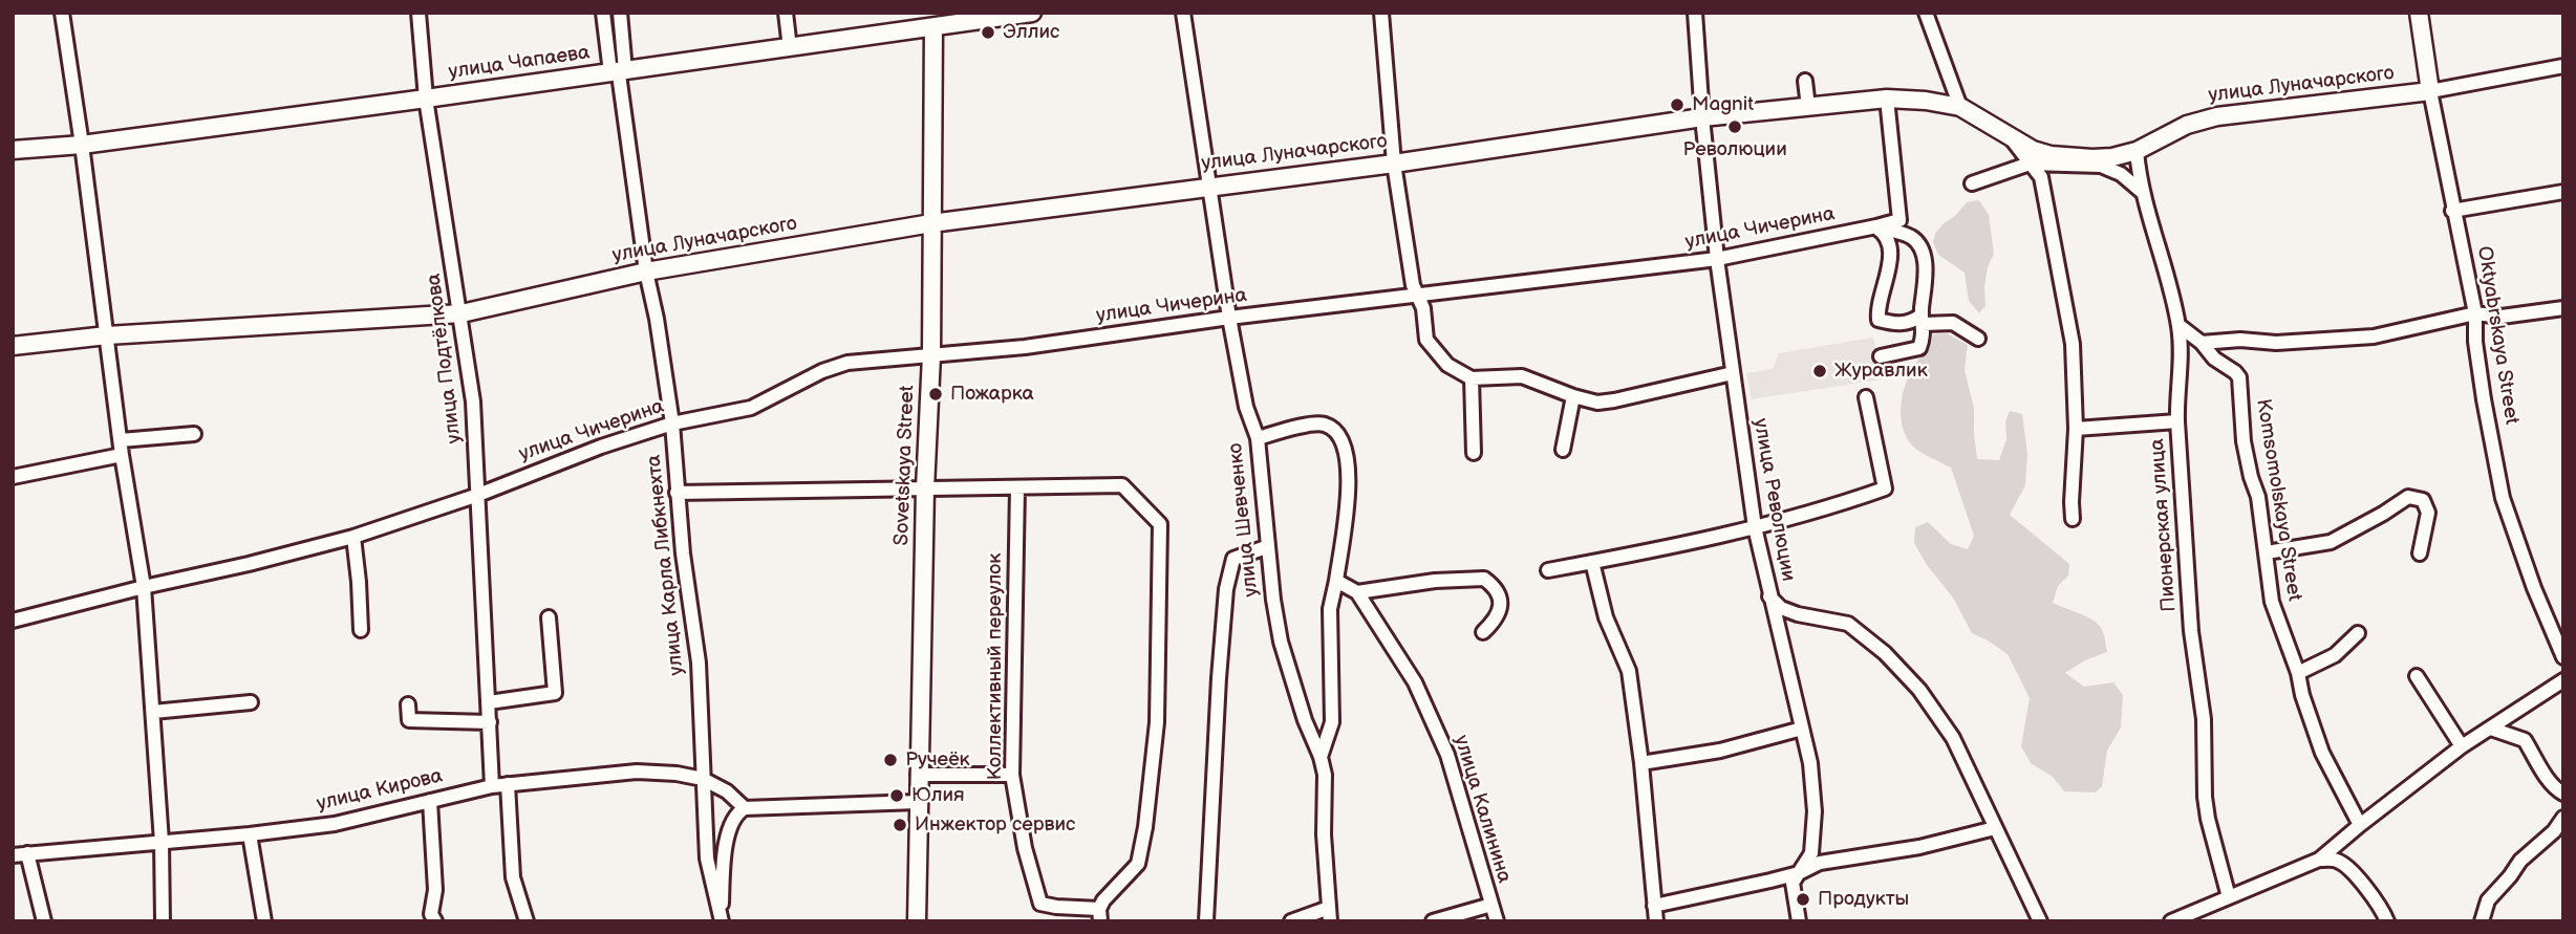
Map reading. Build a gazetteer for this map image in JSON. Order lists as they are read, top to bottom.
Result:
{
  "streets": {
    "main road": [
      "улица Чапаева",
      "улица Луначарского",
      "Oktyabrskaya Street",
      "Sovetskaya Street"
    ],
    "street": [
      "улица Чичерина",
      "улица Подтёлкова",
      "улица Революции",
      "Komsomolskaya Street",
      "улица Шевченко",
      "Пионерская улица",
      "улица Карла Либкнехта",
      "Коллективный переулок",
      "улица Кирова",
      "улица Калинина"
    ]
  },
  "crossings": [
    ["улица Чапаева", "улица Подтёлкова"],
    ["улица Чапаева", "Sovetskaya Street"],
    ["улица Чапаева", "улица Карла Либкнехта"],
    ["улица Луначарского", "улица Чичерина"],
    ["улица Луначарского", "Oktyabrskaya Street"],
    ["улица Луначарского", "улица Подтёлкова"],
    ["улица Луначарского", "Sovetskaya Street"],
    ["улица Луначарского", "улица Революции"],
    ["улица Луначарского", "улица Шевченко"],
    ["улица Луначарского", "Пионерская улица"],
    ["улица Луначарского", "улица Карла Либкнехта"],
    ["улица Чичерина", "улица Подтёлкова"],
    ["улица Чичерина", "Sovetskaya Street"],
    ["улица Чичерина", "улица Революции"],
    ["улица Чичерина", "улица Шевченко"],
    ["улица Чичерина", "улица Карла Либкнехта"],
    ["улица Подтёлкова", "улица Кирова"],
    ["Komsomolskaya Street", "Пионерская улица"],
    ["улица Шевченко", "улица Калинина"],
    ["улица Карла Либкнехта", "улица Кирова"]
  ],
  "places": [
    "Эллис",
    "Magnit",
    "Революции",
    "Журавлик",
    "Пожарка",
    "Ручеёк",
    "Юлия",
    "Инжектор сервис",
    "Продукты"
  ]
}
